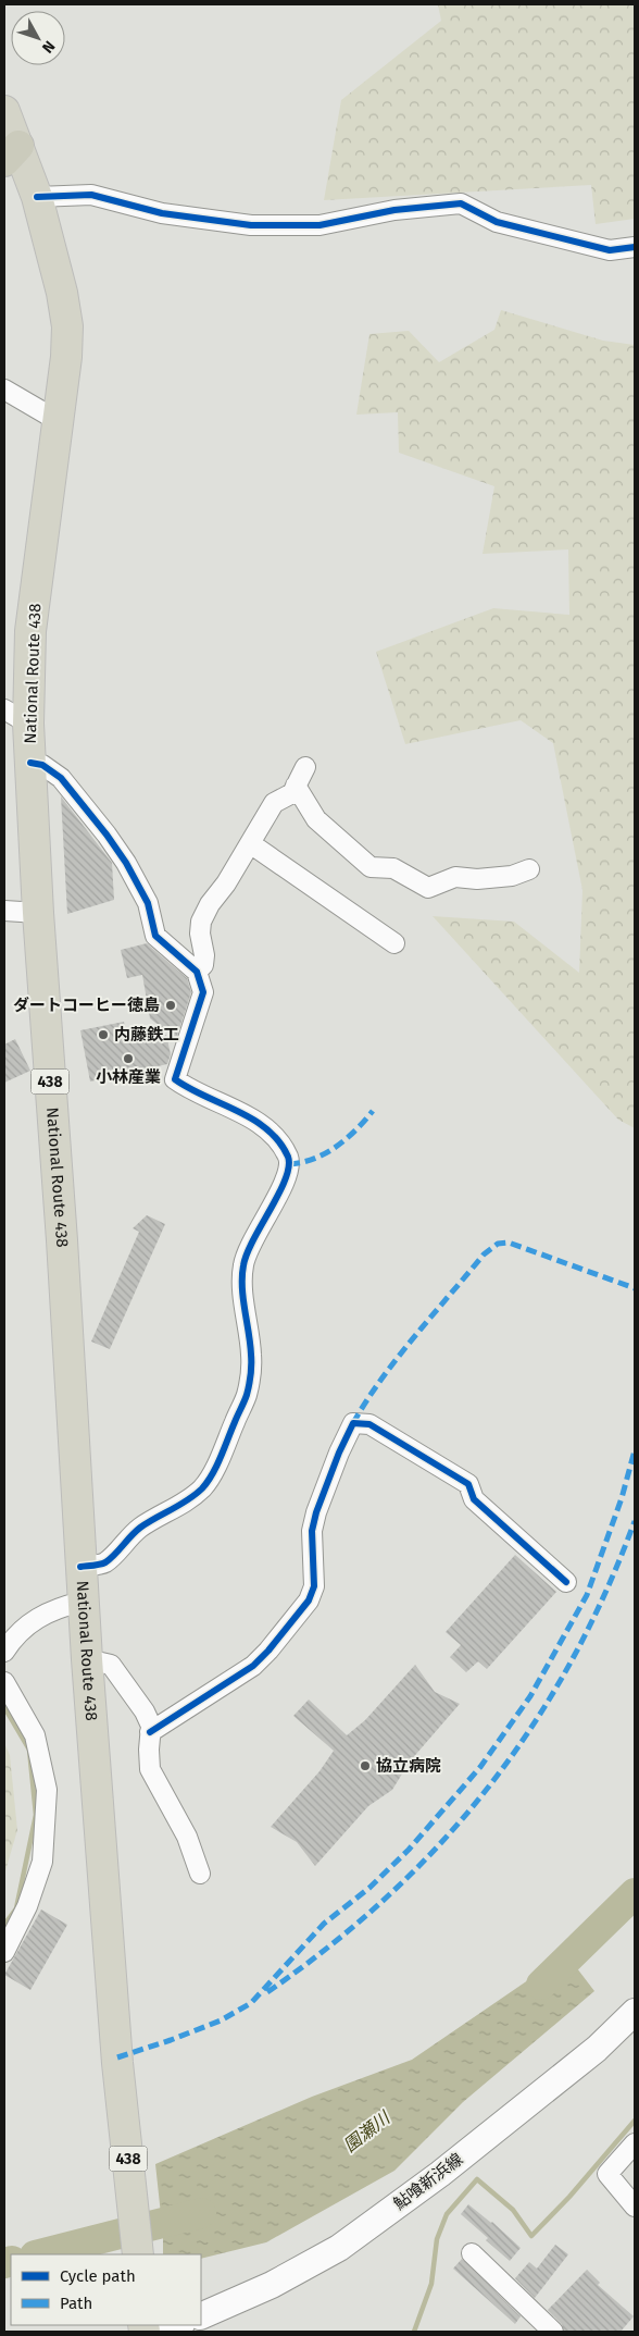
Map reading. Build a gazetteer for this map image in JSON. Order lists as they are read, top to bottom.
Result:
{
  "streets": {
    "highway": ["National Route 438", "438"],
    "main road": ["鮎喰新浜線"]
  },
  "water": ["園瀬川"],
  "places": [
    "ダートコーヒー徳島",
    "内藤鉄工",
    "小林産業",
    "協立病院"
  ],
  "legend": ["Cycle path", "Path"],
  "north": "bottom right"
}
